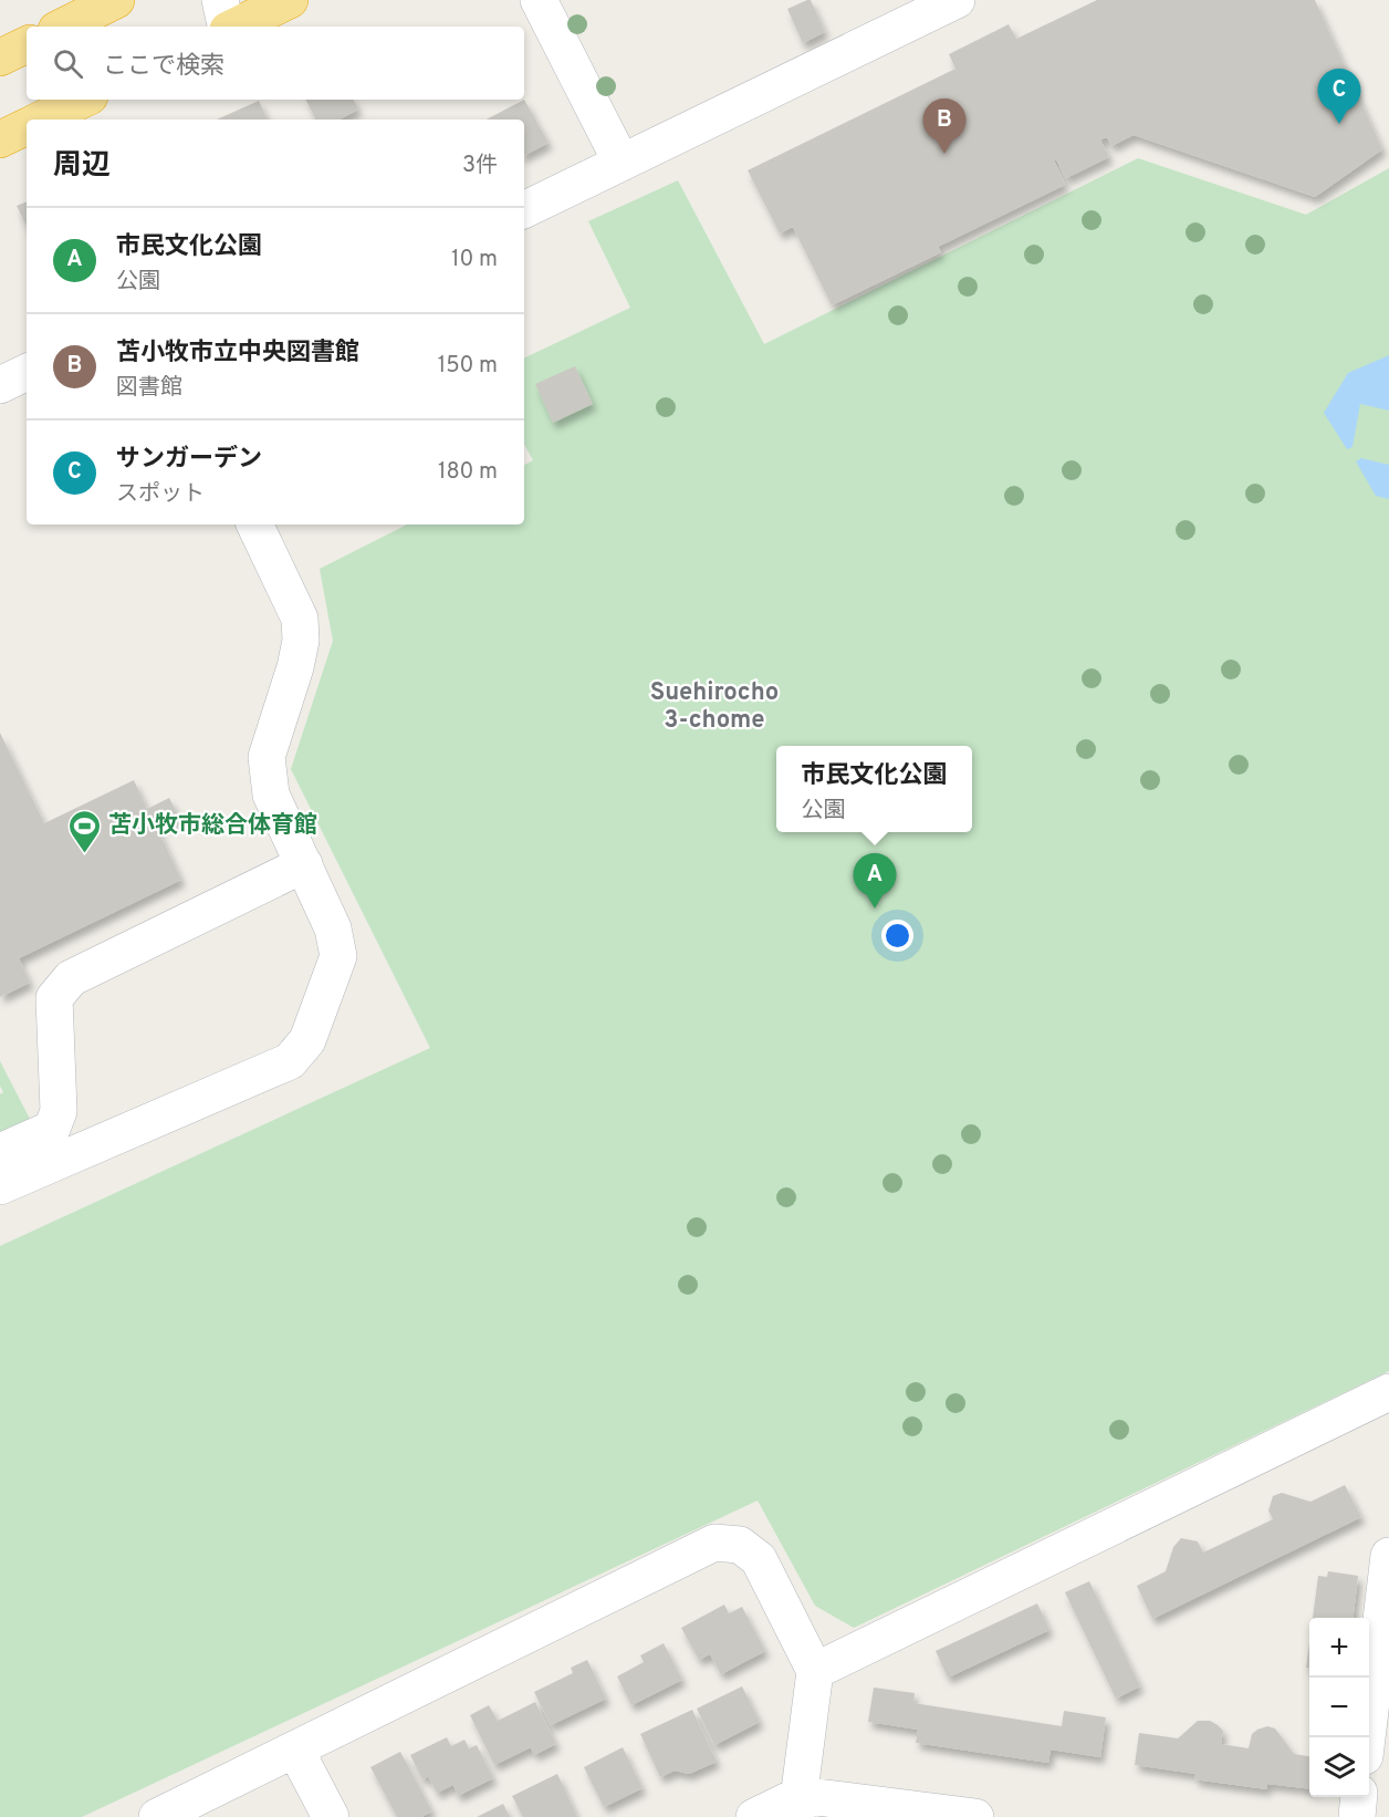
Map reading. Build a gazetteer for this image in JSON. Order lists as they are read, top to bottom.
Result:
{
  "districts": ["Suehirocho 3-chome"],
  "places": {
    "sports": ["苫小牧市総合体育館"]
  },
  "page": {
    "search": "ここで検索",
    "pins": ["C", "B", "A"],
    "heading": ["周辺", "3件"],
    "list": [
      {
        "mark": "A",
        "name": "市民文化公園",
        "note": "公園",
        "value": "10 m"
      },
      {
        "mark": "B",
        "name": "苫小牧市立中央図書館",
        "note": "図書館",
        "value": "150 m"
      },
      {
        "mark": "C",
        "name": "サンガーデン",
        "note": "スポット",
        "value": "180 m"
      }
    ],
    "popup": ["市民文化公園", "公園"],
    "map_buttons": ["+", "−"]
  }
}
